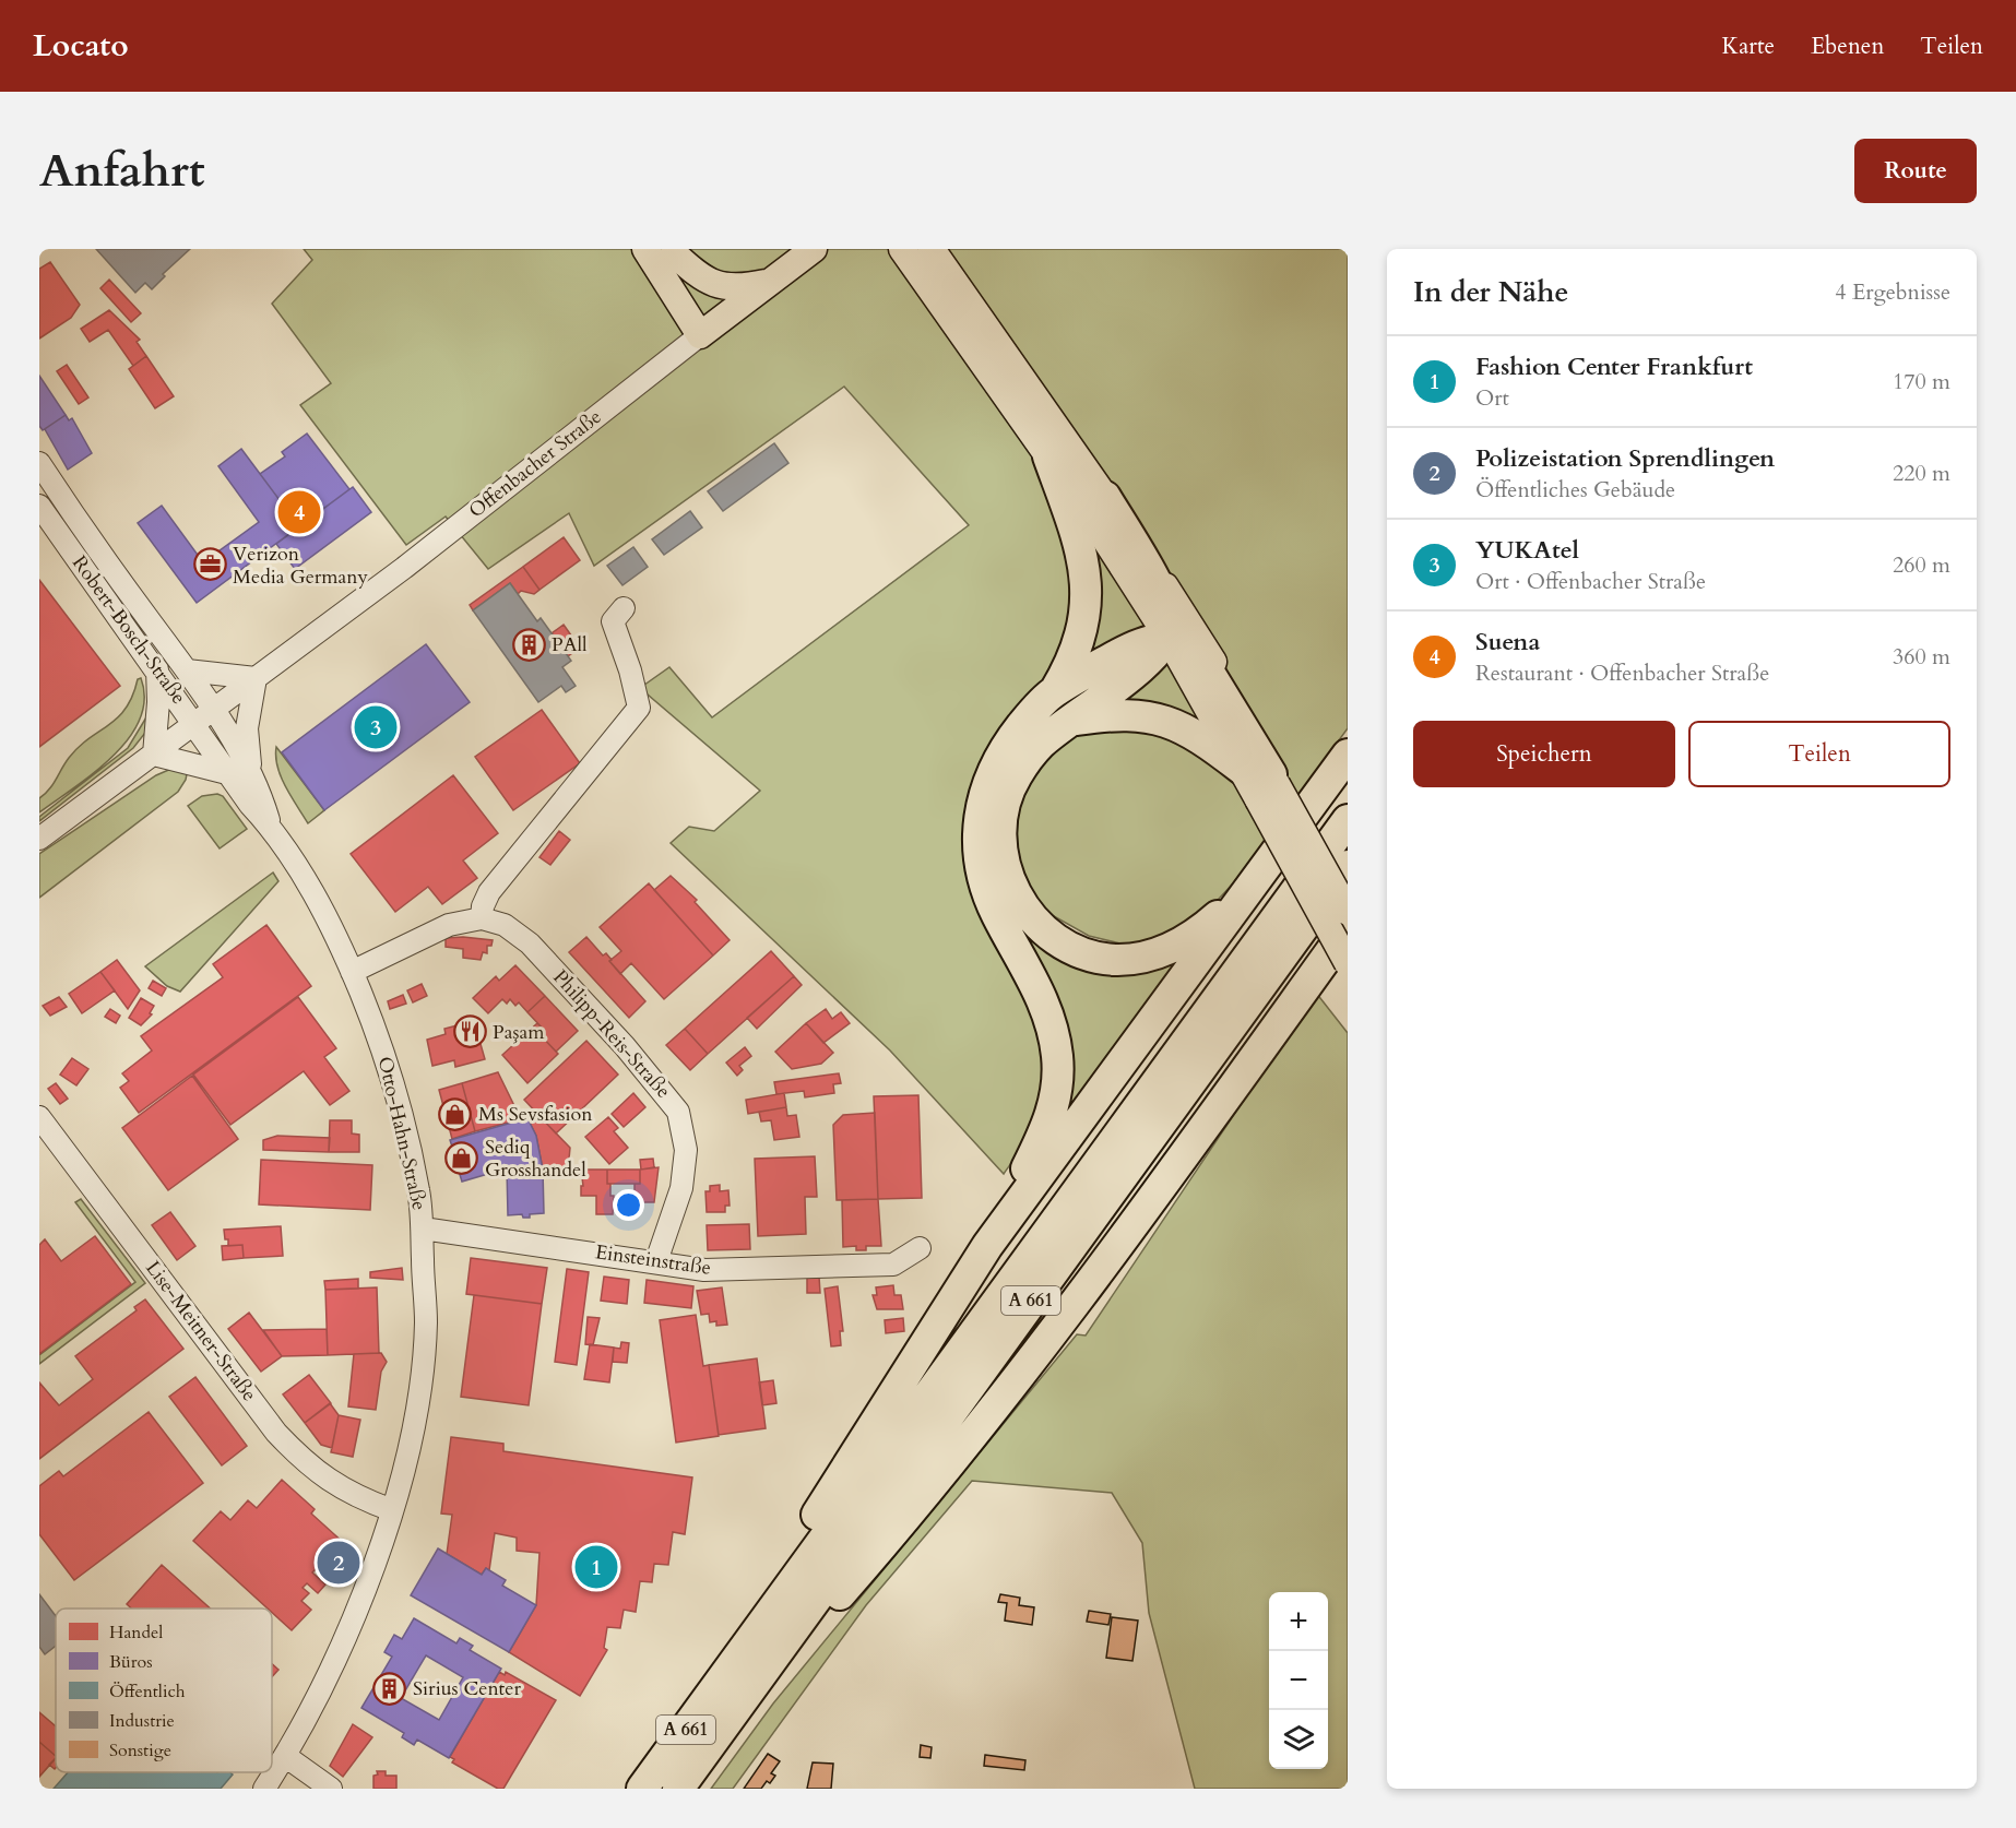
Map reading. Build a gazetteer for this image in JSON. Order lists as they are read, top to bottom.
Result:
{
  "streets": {
    "highway": ["A 661"],
    "main road": ["Offenbacher Straße"],
    "street": [
      "Robert-Bosch-Straße",
      "Philipp-Reis-Straße",
      "Otto-Hahn-Straße",
      "Einsteinstraße",
      "Lise-Meitner-Straße"
    ]
  },
  "crossings": [
    ["Offenbacher Straße", "Robert-Bosch-Straße"],
    ["Offenbacher Straße", "Otto-Hahn-Straße"],
    ["Robert-Bosch-Straße", "Otto-Hahn-Straße"],
    ["Philipp-Reis-Straße", "Einsteinstraße"],
    ["Otto-Hahn-Straße", "Einsteinstraße"],
    ["Otto-Hahn-Straße", "Lise-Meitner-Straße"]
  ],
  "places": {
    "office": ["Verizon Media Germany"],
    "building": ["PAll", "Sirius Center"],
    "restaurant": ["Paşam"],
    "shop": ["Ms Sevsfasion", "Sediq Grosshandel"]
  },
  "legend": [
    "Handel",
    "Büros",
    "Öffentlich",
    "Industrie",
    "Sonstige"
  ],
  "page": {
    "header": "Locato",
    "nav": ["Karte", "Ebenen", "Teilen"],
    "buttons": [
      "Route",
      ["Speichern", "Teilen"]
    ],
    "title": "Anfahrt",
    "heading": ["In der Nähe", "4 Ergebnisse"],
    "list": [
      {
        "mark": "1",
        "name": "Fashion Center Frankfurt",
        "note": "Ort",
        "value": "170 m"
      },
      {
        "mark": "2",
        "name": "Polizeistation Sprendlingen",
        "note": "Öffentliches Gebäude",
        "value": "220 m"
      },
      {
        "mark": "3",
        "name": "YUKAtel",
        "note": "Ort · Offenbacher Straße",
        "value": "260 m"
      },
      {
        "mark": "4",
        "name": "Suena",
        "note": "Restaurant · Offenbacher Straße",
        "value": "360 m"
      }
    ],
    "pins": [
      "4",
      "3",
      "2",
      "1"
    ],
    "map_buttons": ["+", "−"]
  }
}
